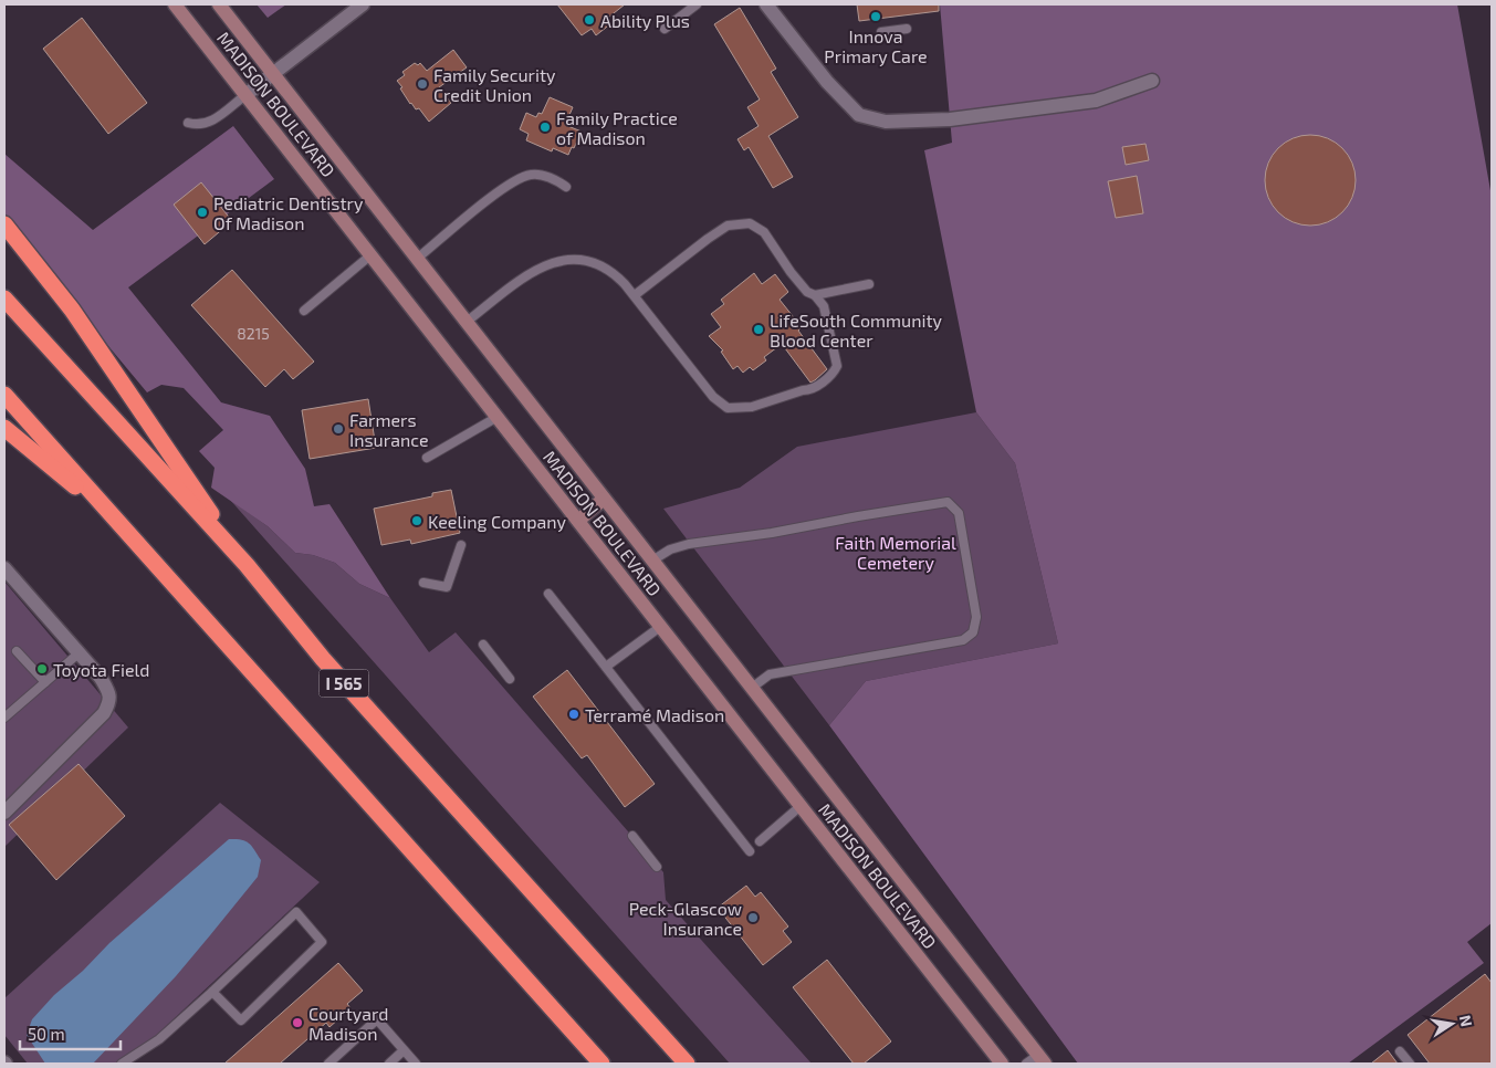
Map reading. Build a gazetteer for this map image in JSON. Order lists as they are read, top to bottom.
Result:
{
  "streets": {
    "highway": ["I 565"],
    "main road": ["MADISON BOULEVARD"]
  },
  "parks": ["Faith Memorial Cemetery"],
  "places": [
    "Innova Primary Care",
    "Ability Plus",
    "Family Security Credit Union",
    "Family Practice of Madison",
    "Pediatric Dentistry Of Madison",
    "LifeSouth Community Blood Center",
    "Farmers Insurance",
    "Keeling Company",
    "Toyota Field",
    "Terramé Madison",
    "Peck-Glascow Insurance",
    "Courtyard Madison"
  ],
  "house_numbers": ["8215"],
  "scale_bar": "50 m",
  "north": "right"
}
